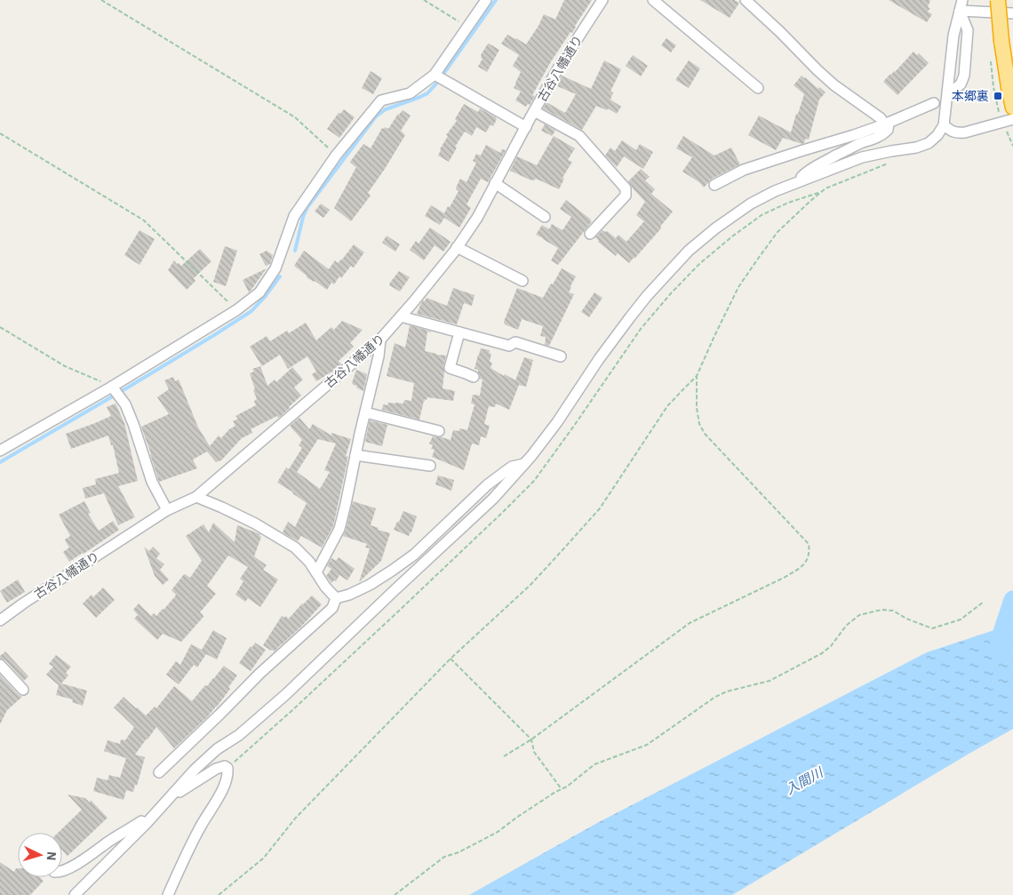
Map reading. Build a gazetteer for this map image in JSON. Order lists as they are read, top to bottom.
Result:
{
  "streets": {
    "street": ["古谷八幡通り"]
  },
  "water": ["入間川"],
  "places": {
    "transit": ["本郷裏"]
  },
  "north": "right"
}
